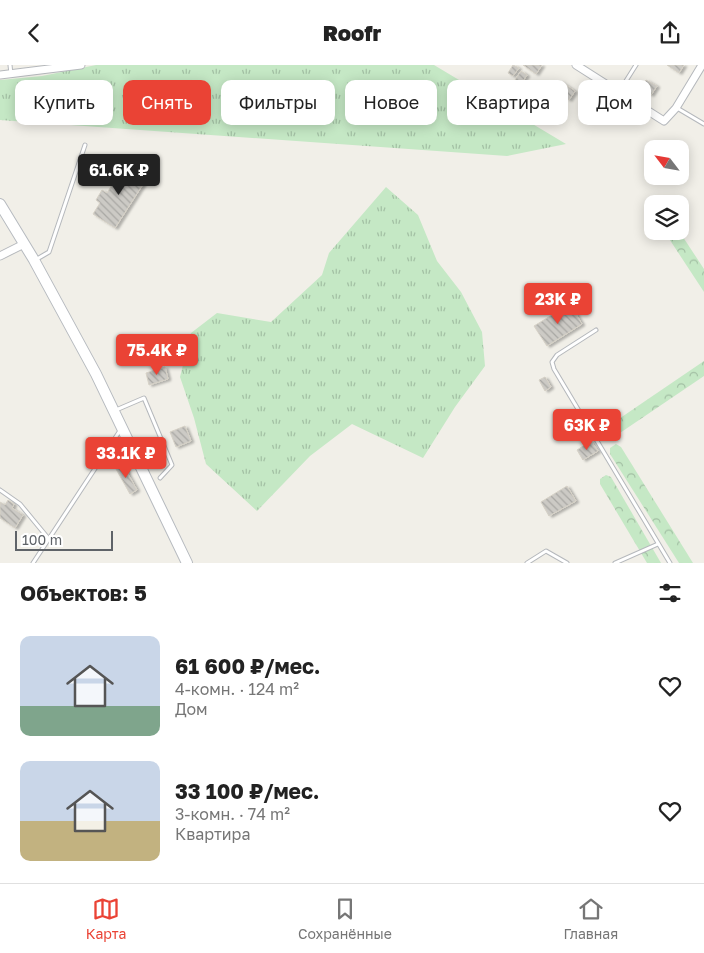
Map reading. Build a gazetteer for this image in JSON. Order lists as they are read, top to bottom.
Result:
{
  "scale_bar": "100 m",
  "north": "top left",
  "page": {
    "header": "Roofr",
    "chip": [
      "Купить",
      "Снять",
      "Фильтры",
      "Новое",
      "Квартира",
      "Дом"
    ],
    "price": [
      "61.6K ₽",
      "23K ₽",
      "75.4K ₽",
      "63K ₽",
      "33.1K ₽"
    ],
    "scale": "100 m",
    "heading": "Объектов: 5",
    "list": [
      {
        "name": "61 600 ₽/мес.",
        "note": "4-комн. · 124 m² · Дом"
      },
      {
        "name": "33 100 ₽/мес.",
        "note": "3-комн. · 74 m² · Квартира"
      }
    ],
    "tabs": ["Карта", "Сохранённые", "Главная"]
  }
}
